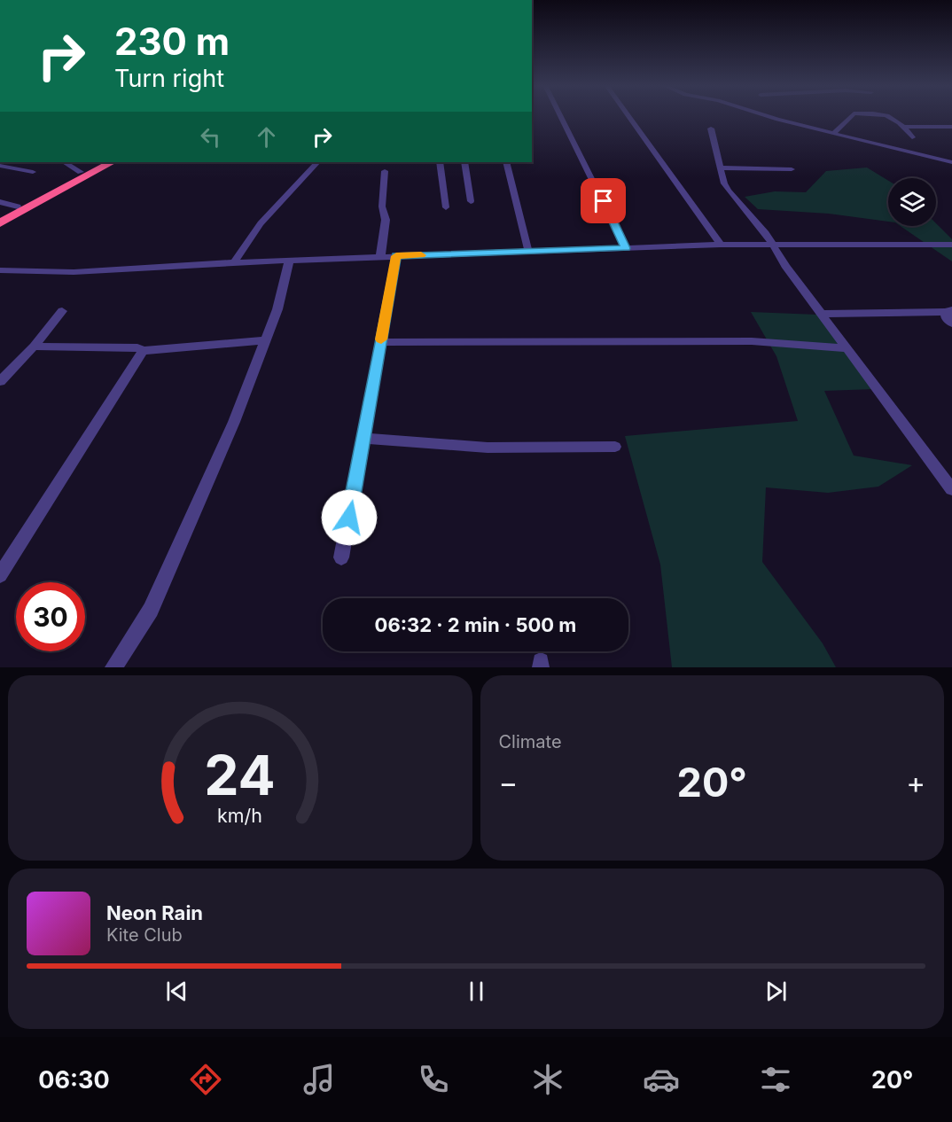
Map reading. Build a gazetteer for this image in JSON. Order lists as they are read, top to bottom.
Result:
{
  "page": {
    "turn": ["230 m", "Turn right"],
    "limit": "30",
    "trip": "06:32 · 2 min · 500 m",
    "tile": "Climate",
    "heat": ["−", "20°", "+"],
    "song": ["Neon Rain", "Kite Club"],
    "tabs": ["06:30", "20°"],
    "gauge": ["24", "km/h"]
  }
}
